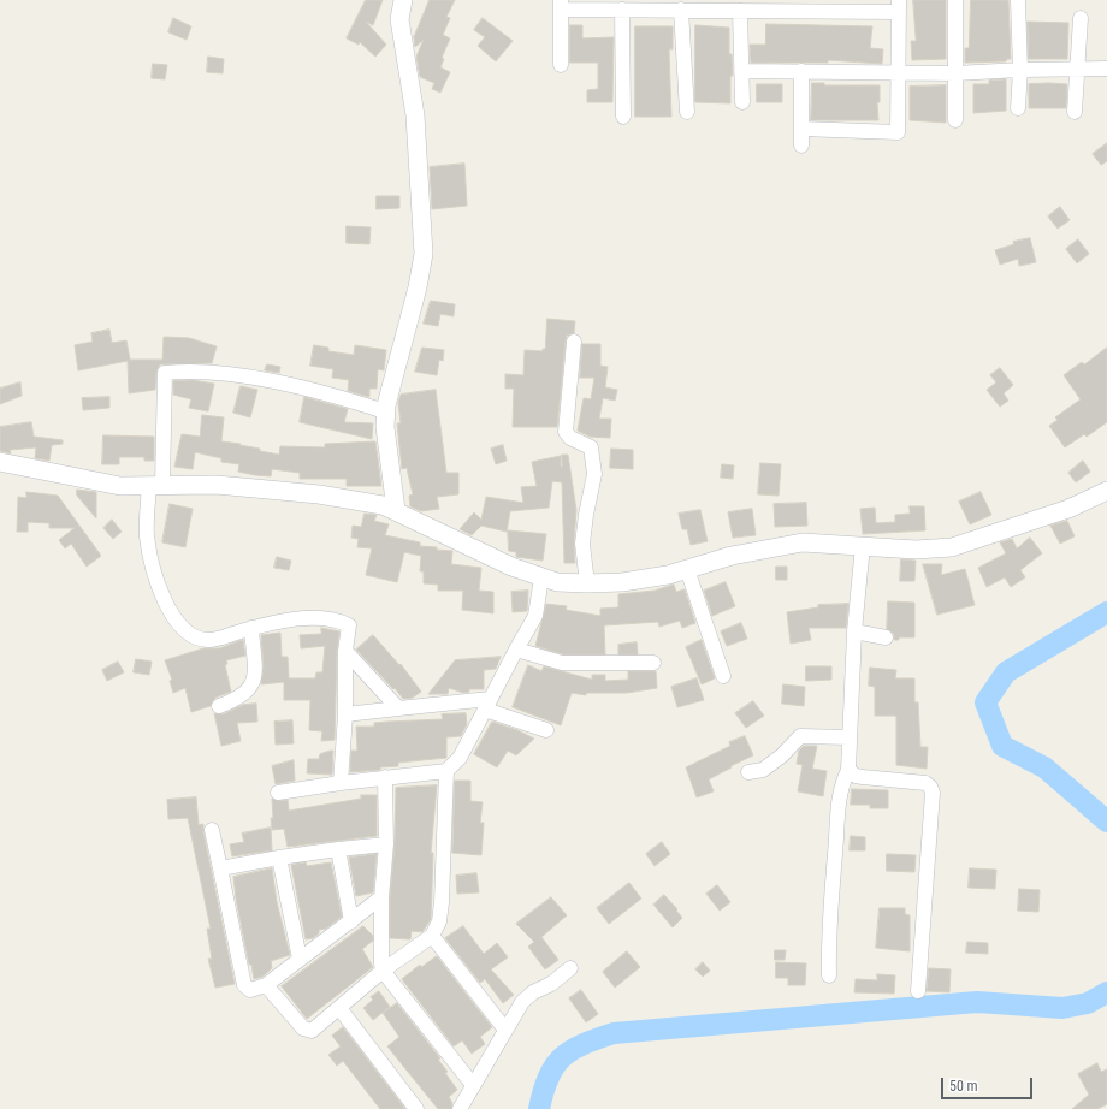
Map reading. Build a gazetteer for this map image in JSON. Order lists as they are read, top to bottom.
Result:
{
  "scale_bar": "50 m"
}
